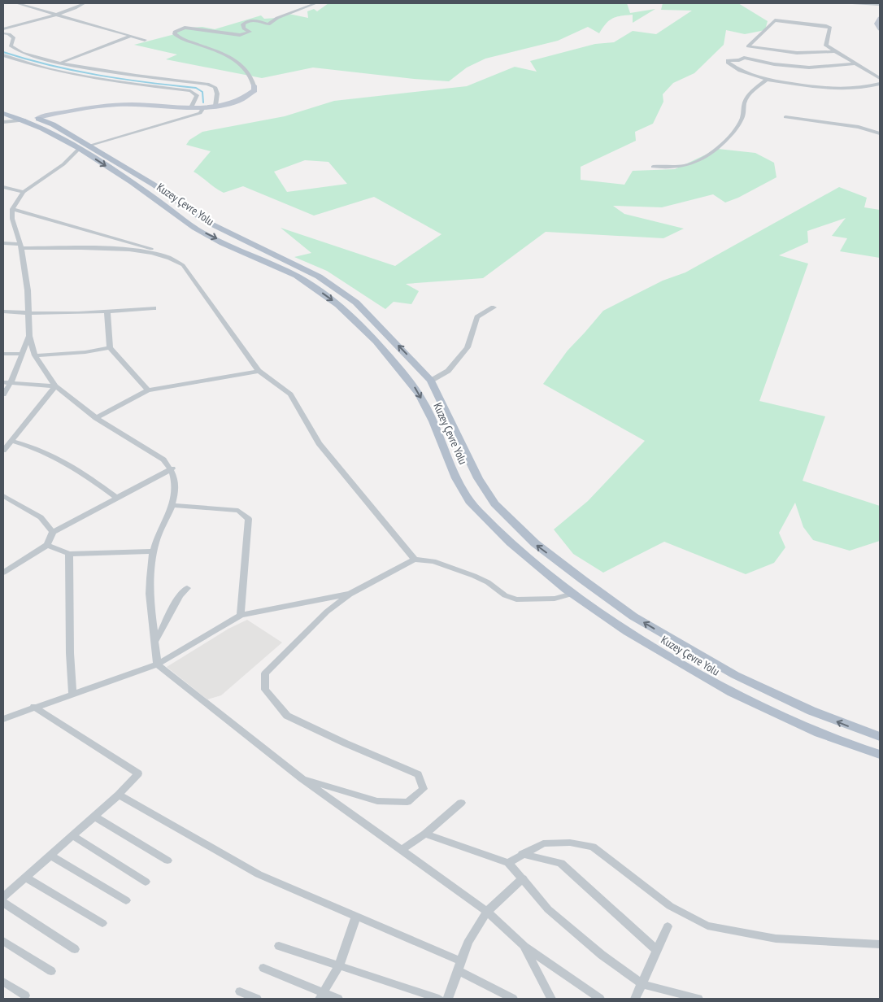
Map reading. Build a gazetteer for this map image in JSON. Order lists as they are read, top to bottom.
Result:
{
  "streets": {
    "main road": ["Kuzey Çevre Yolu"]
  }
}
